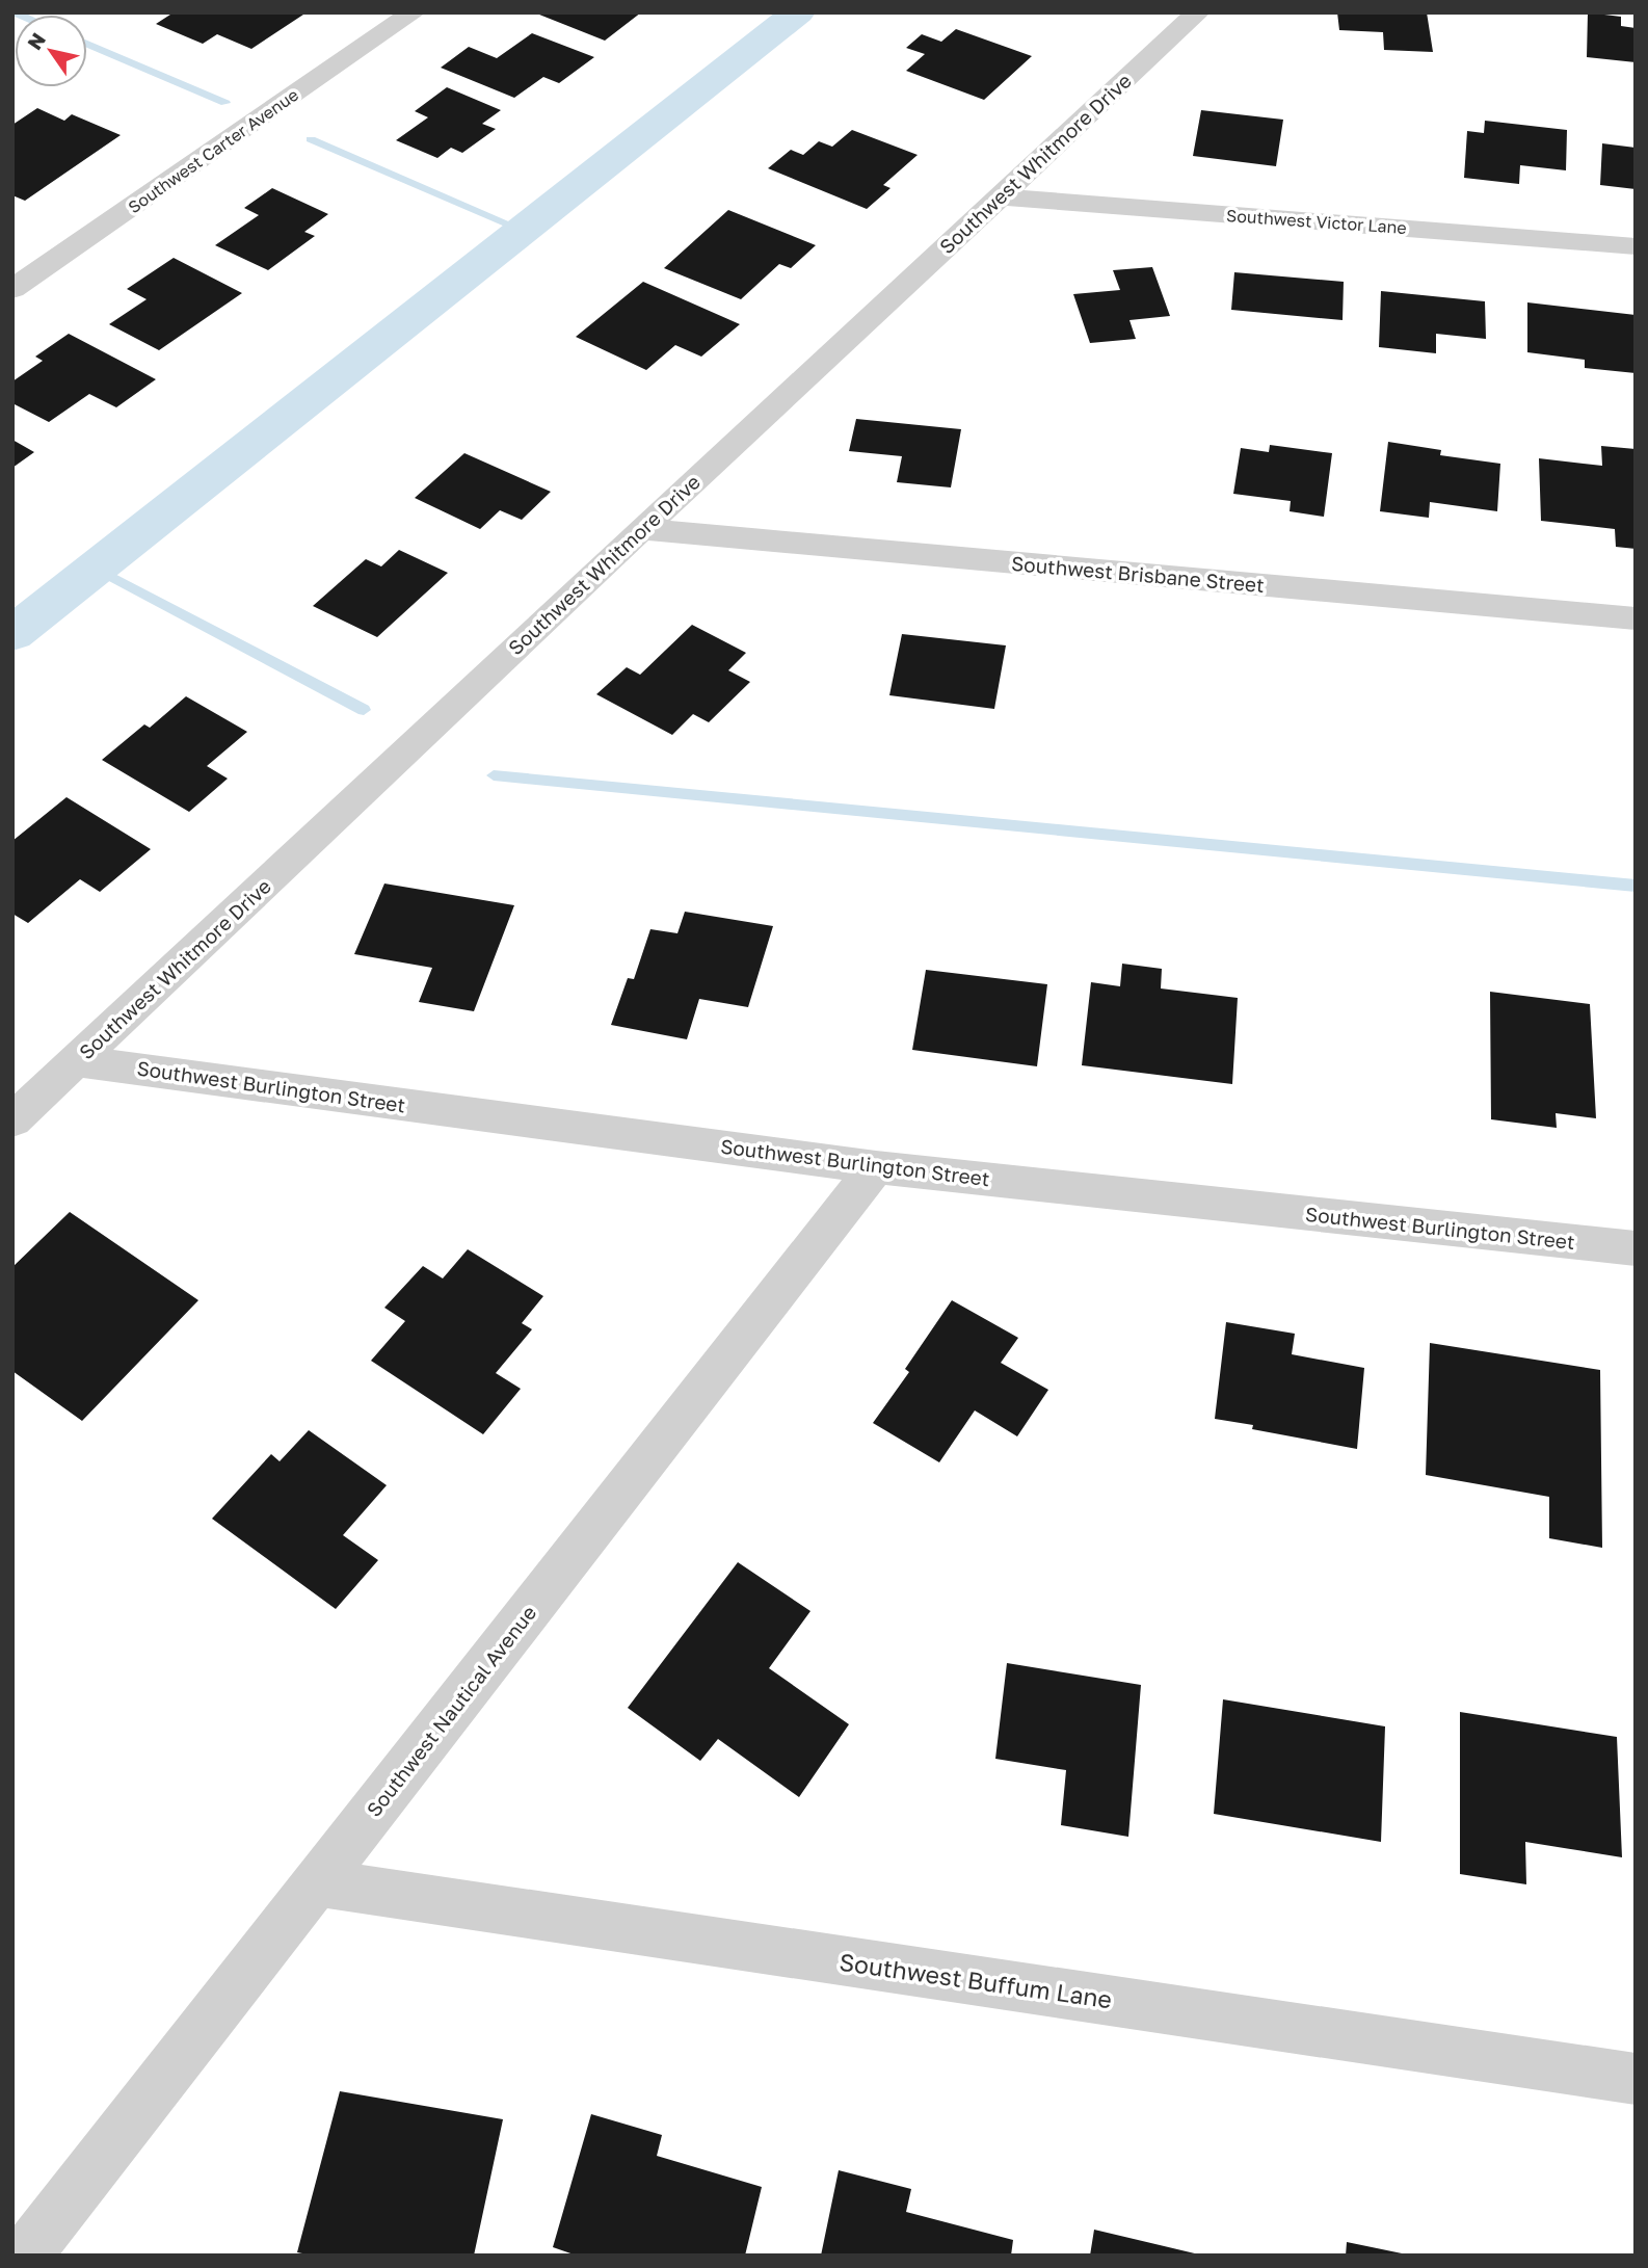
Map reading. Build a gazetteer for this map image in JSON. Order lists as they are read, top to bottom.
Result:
{
  "streets": {
    "street": [
      "Southwest Carter Avenue",
      "Southwest Whitmore Drive",
      "Southwest Victor Lane",
      "Southwest Brisbane Street",
      "Southwest Burlington Street",
      "Southwest Nautical Avenue",
      "Southwest Buffum Lane"
    ]
  },
  "crossings": [
    ["Southwest Whitmore Drive", "Southwest Victor Lane"],
    ["Southwest Whitmore Drive", "Southwest Brisbane Street"],
    ["Southwest Whitmore Drive", "Southwest Burlington Street"],
    ["Southwest Burlington Street", "Southwest Nautical Avenue"],
    ["Southwest Nautical Avenue", "Southwest Buffum Lane"]
  ],
  "north": "top left"
}
